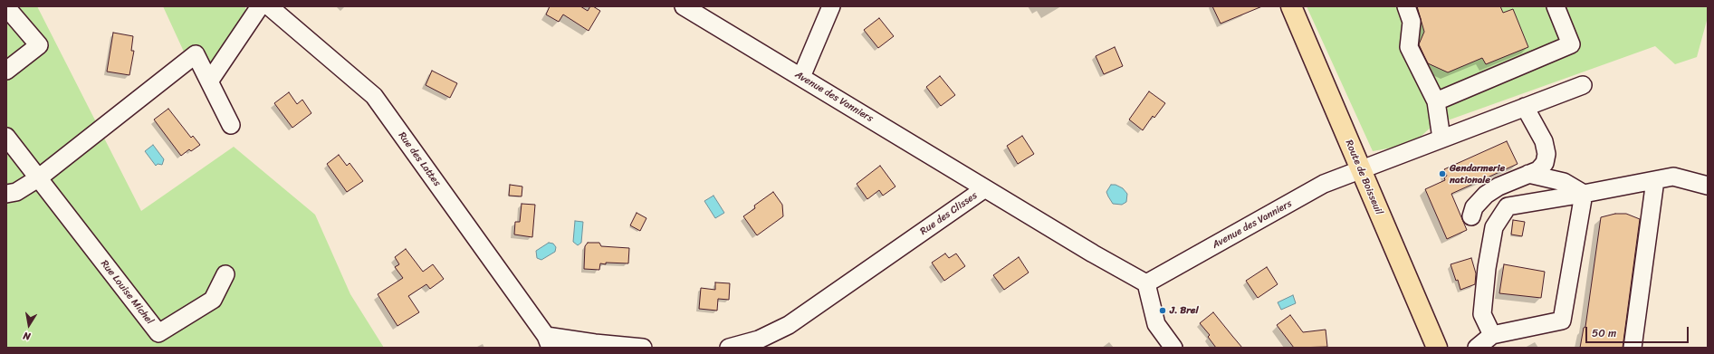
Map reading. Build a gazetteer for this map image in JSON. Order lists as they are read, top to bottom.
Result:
{
  "streets": {
    "main road": ["Route de Boisseuil"],
    "street": [
      "Avenue des Vanniers",
      "Rue des Lattes",
      "Rue des Clisses",
      "Rue Louise Michel"
    ]
  },
  "crossings": [
    ["Avenue des Vanniers", "Route de Boisseuil"],
    ["Avenue des Vanniers", "Rue des Clisses"]
  ],
  "places": ["Gendarmerie nationale", "J. Brel"],
  "scale_bar": "50 m",
  "north": "bottom"
}
